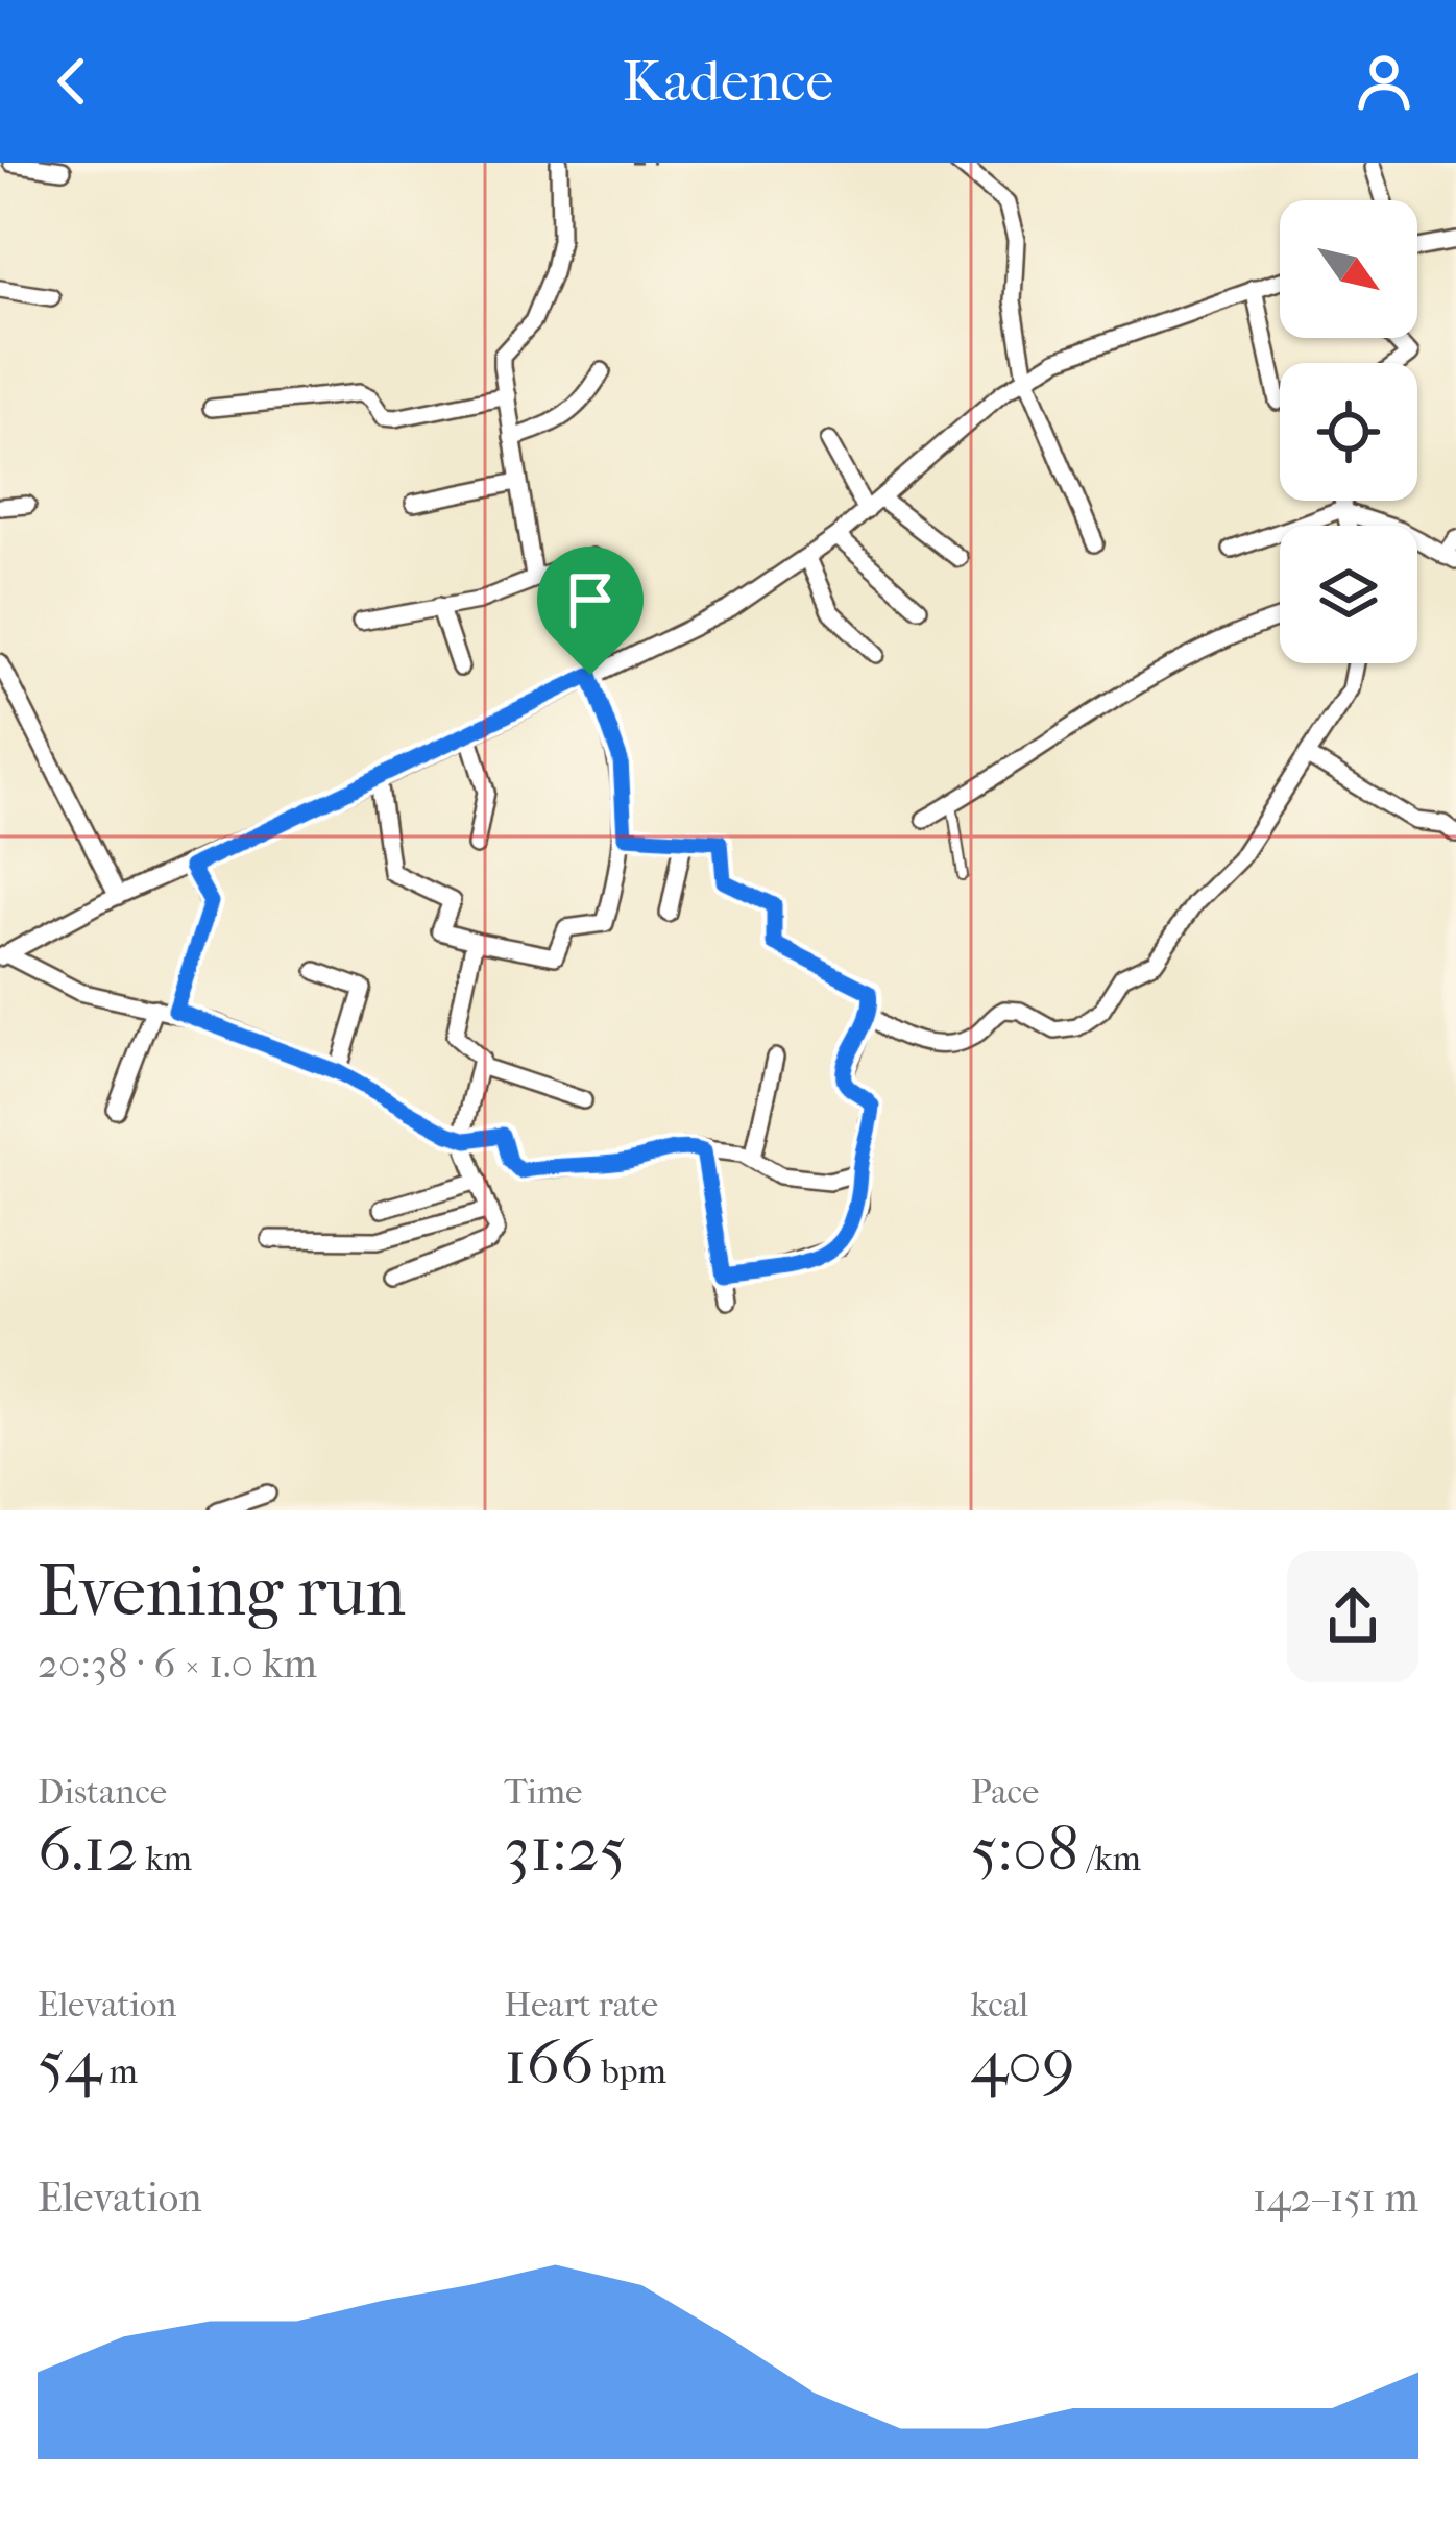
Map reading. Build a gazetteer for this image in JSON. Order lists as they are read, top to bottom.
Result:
{
  "north": "bottom right",
  "page": {
    "header": "Kadence",
    "heading": ["Evening run", "20:38 · 6 × 1.0 km"],
    "stats": [
      ["Distance", "6.12 km"],
      ["Time", "31:25"],
      ["Pace", "5:08 /km"],
      ["Elevation", "54 m"],
      ["Heart rate", "166 bpm"],
      ["kcal", "409"]
    ],
    "chart": ["Elevation", "142–151 m"]
  }
}
